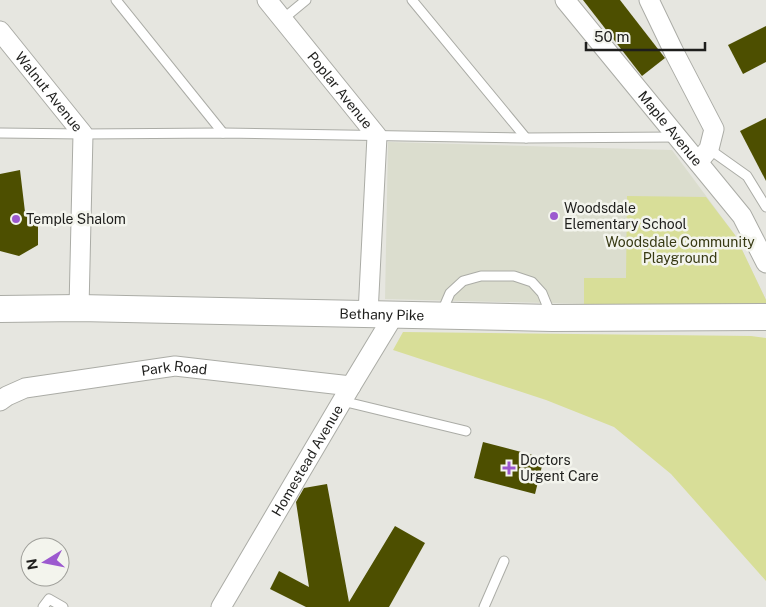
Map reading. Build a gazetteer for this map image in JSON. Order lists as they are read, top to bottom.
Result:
{
  "streets": {
    "main road": ["Bethany Pike"],
    "street": [
      "Poplar Avenue",
      "Walnut Avenue",
      "Maple Avenue",
      "Park Road",
      "Homestead Avenue"
    ]
  },
  "crossings": [
    ["Poplar Avenue", "Bethany Pike"],
    ["Walnut Avenue", "Bethany Pike"],
    ["Bethany Pike", "Homestead Avenue"],
    ["Park Road", "Homestead Avenue"]
  ],
  "parks": ["Woodsdale Community Playground"],
  "places": {
    "other": ["Woodsdale Elementary School", "Temple Shalom"],
    "health": ["Doctors Urgent Care"]
  },
  "scale_bar": "50 m",
  "north": "left"
}
